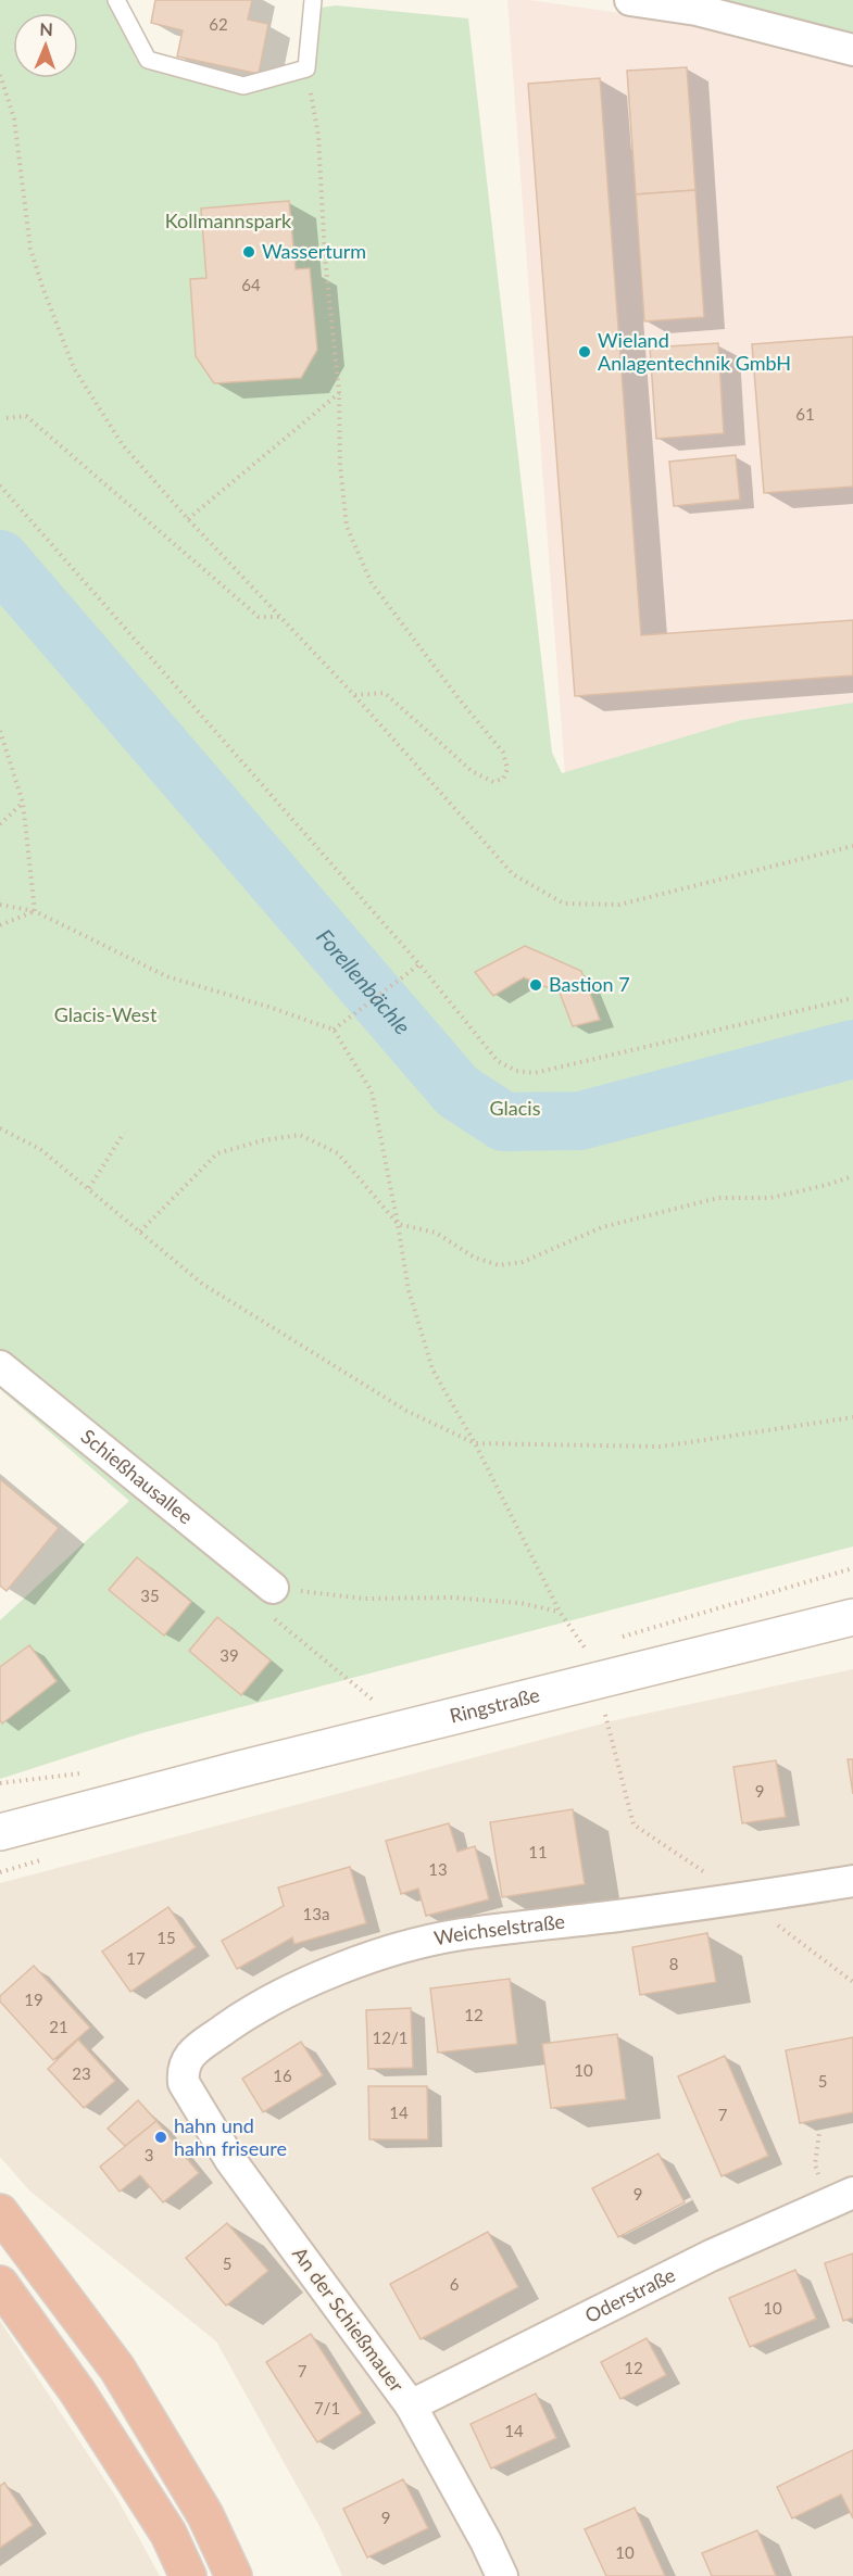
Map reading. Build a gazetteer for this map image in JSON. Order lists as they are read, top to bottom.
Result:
{
  "streets": {
    "main road": ["Ringstraße"],
    "street": [
      "Schießhausallee",
      "Weichselstraße",
      "Oderstraße",
      "An der Schießmauer"
    ]
  },
  "crossings": [
    ["Weichselstraße", "An der Schießmauer"],
    ["Oderstraße", "An der Schießmauer"]
  ],
  "water": ["Forellenbächle"],
  "parks": ["Kollmannspark", "Glacis-West", "Glacis"],
  "places": [
    "Wasserturm",
    "Wieland Anlagentechnik GmbH",
    "Bastion 7",
    "hahn und hahn friseure"
  ],
  "house_numbers": [
    "62",
    "64",
    "61",
    "35",
    "39",
    "9",
    "11",
    "13",
    "13a",
    "15",
    "17",
    "8",
    "19",
    "12",
    "21",
    "12/1",
    "10",
    "23",
    "16",
    "5",
    "14",
    "7",
    "3",
    "9",
    "5",
    "6",
    "10",
    "12",
    "7",
    "7/1",
    "14",
    "9",
    "10"
  ],
  "north": "top"
}
